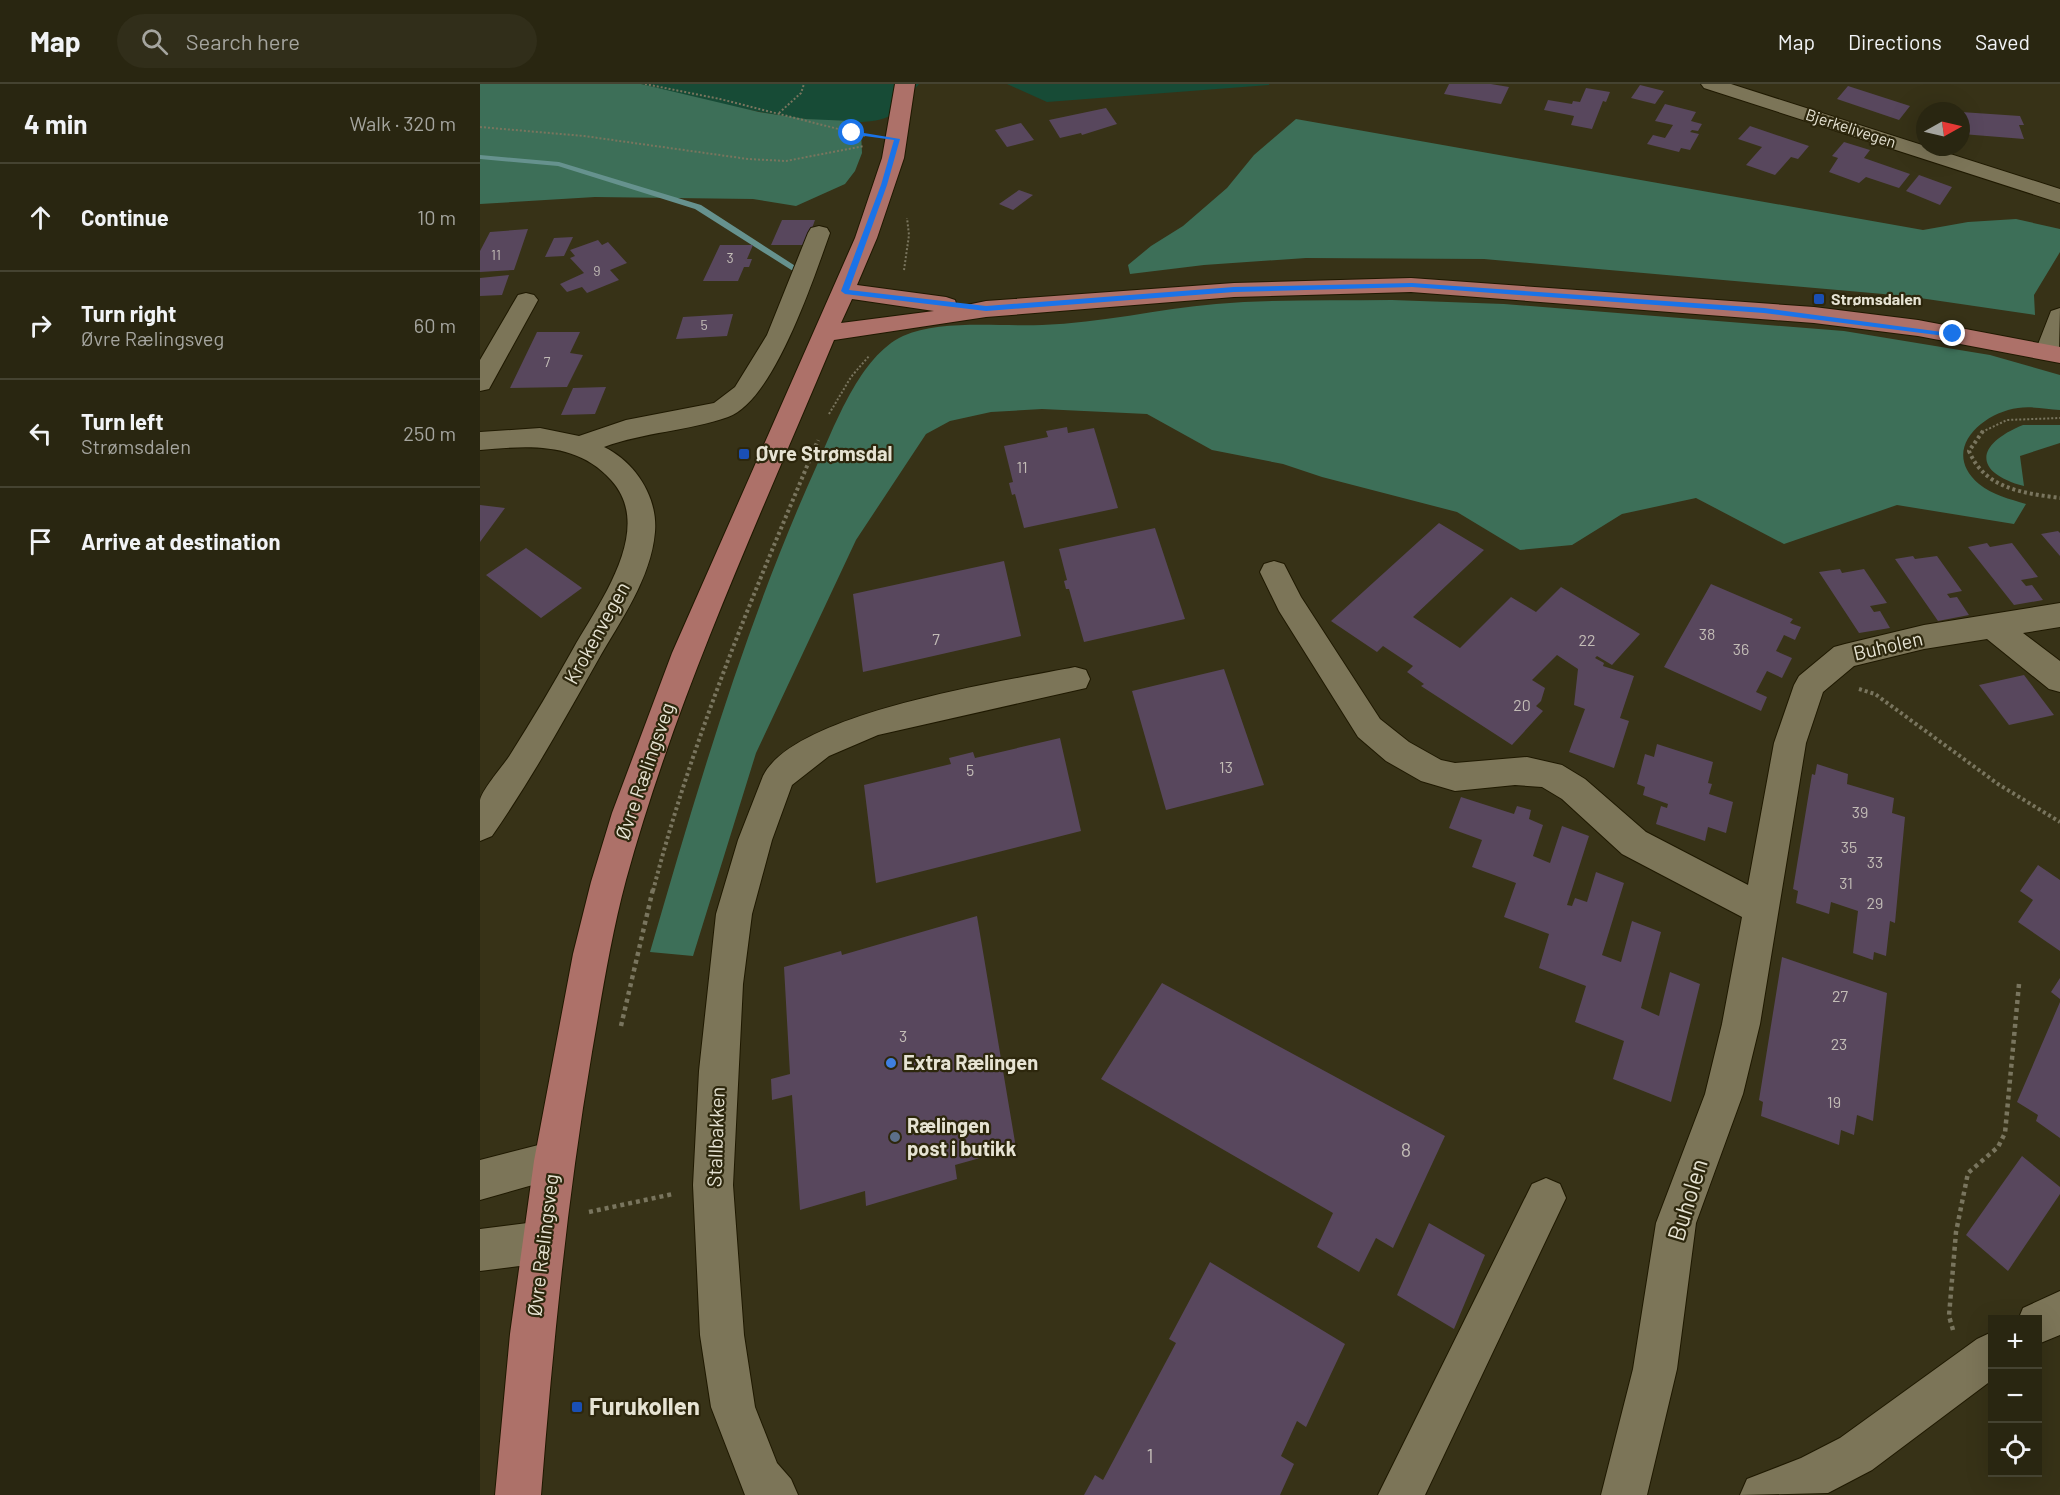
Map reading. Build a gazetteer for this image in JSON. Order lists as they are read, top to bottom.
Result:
{
  "streets": {
    "main road": ["Øvre Rælingsveg"],
    "street": [
      "Bjerkelivegen",
      "Krokenvegen",
      "Buholen",
      "Stallbakken"
    ]
  },
  "places": {
    "transit": ["Strømsdalen", "Øvre Strømsdal", "Furukollen"],
    "other": ["Extra Rælingen", "Rælingen post i butikk"]
  },
  "house_numbers": [
    "11",
    "3",
    "9",
    "5",
    "7",
    "11",
    "38",
    "7",
    "22",
    "36",
    "20",
    "13",
    "5",
    "39",
    "35",
    "33",
    "31",
    "29",
    "27",
    "3",
    "23",
    "19",
    "8",
    "1"
  ],
  "north": "right",
  "page": {
    "header": "Map",
    "search": "Search here",
    "nav": ["Map", "Directions", "Saved"],
    "heading": ["4 min", "Walk · 320 m"],
    "list": [
      ["Continue", "10 m"],
      ["Turn right", "Øvre Rælingsveg", "60 m"],
      ["Turn left", "Strømsdalen", "250 m"],
      "Arrive at destination"
    ],
    "map_buttons": ["+", "−"]
  }
}
